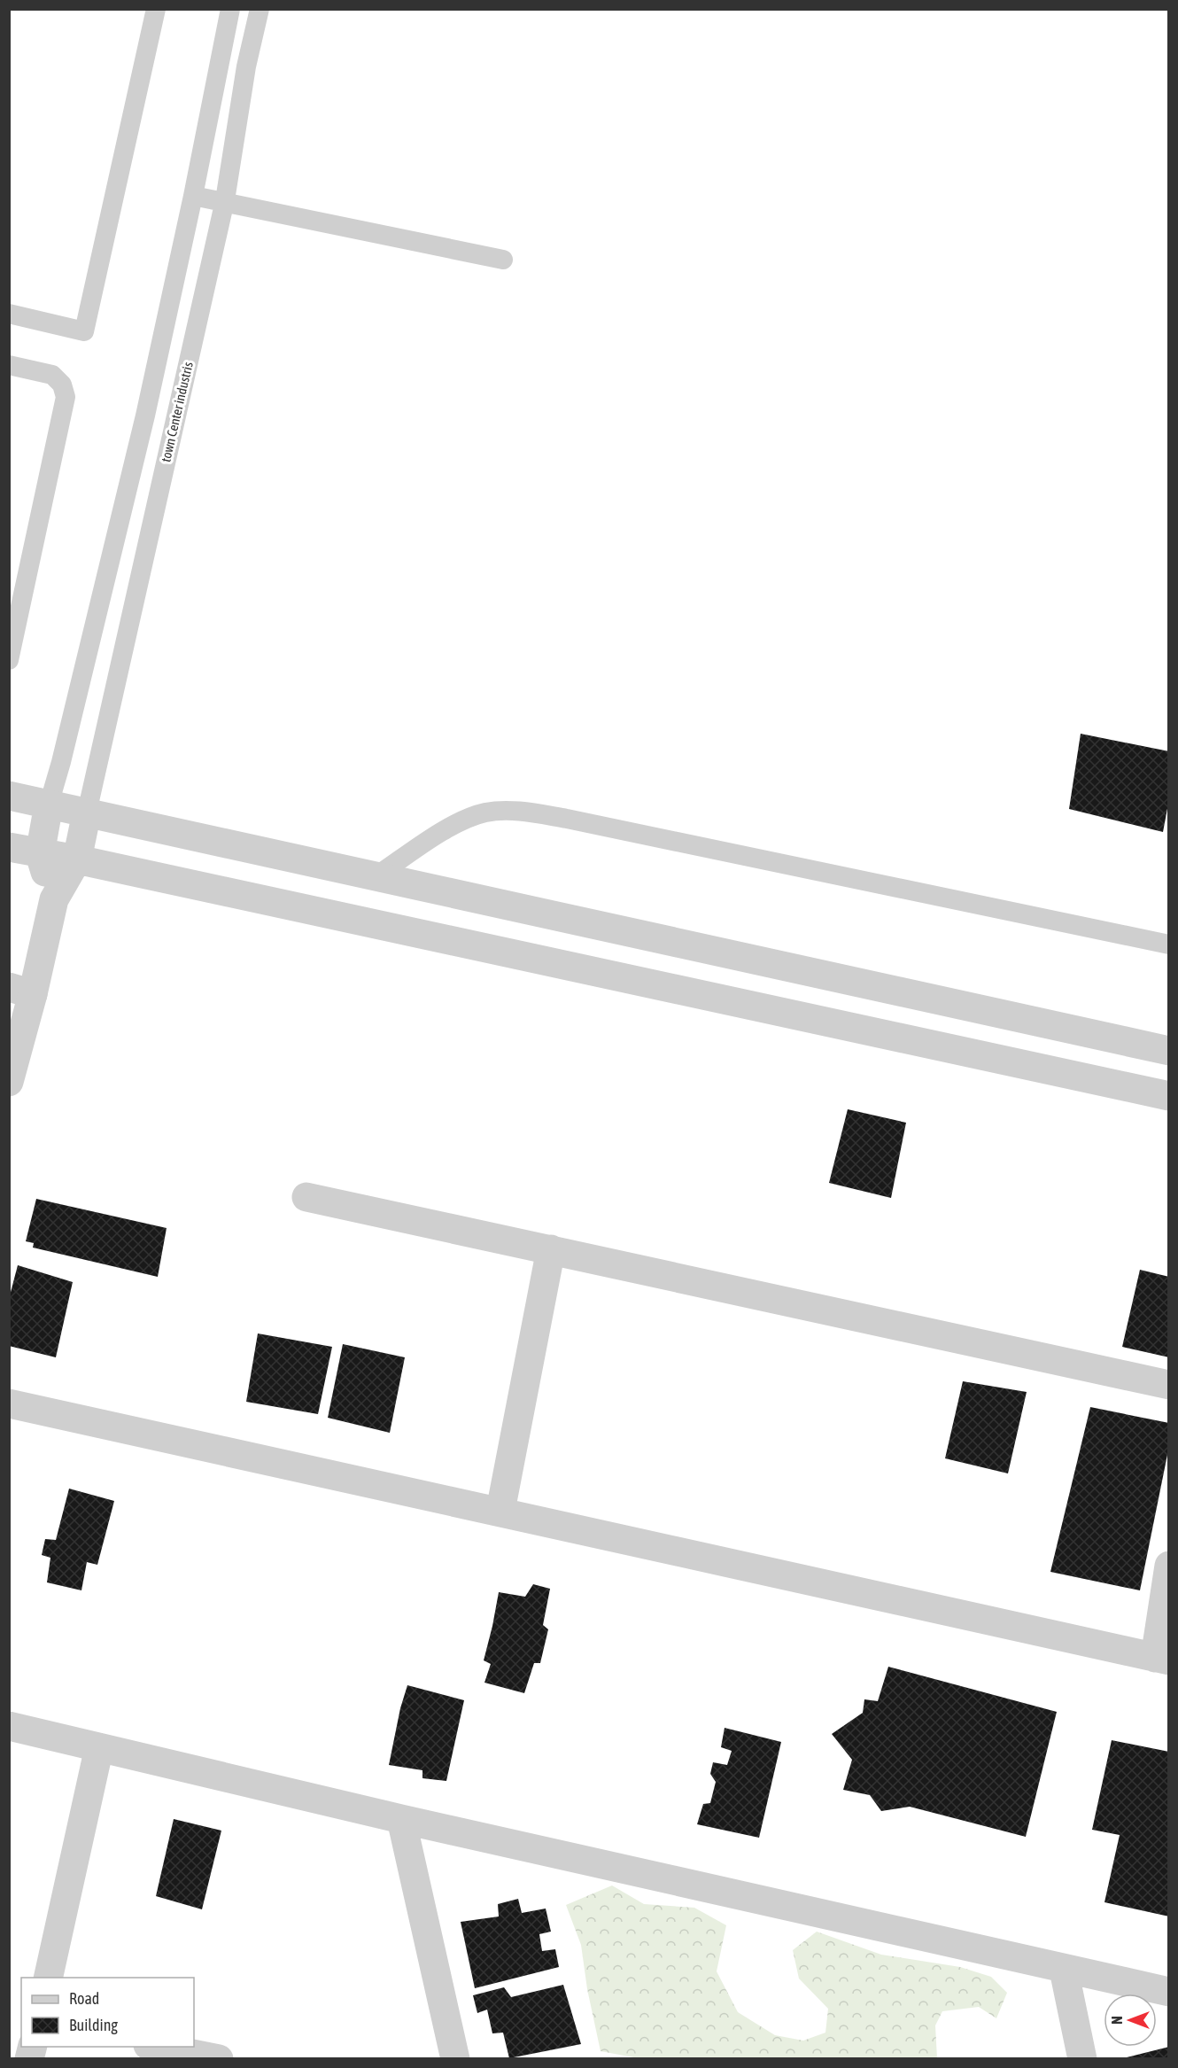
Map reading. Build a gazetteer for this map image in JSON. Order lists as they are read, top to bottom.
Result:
{
  "streets": {
    "lane": ["town Center industris"]
  },
  "legend": ["Road", "Building"],
  "north": "left"
}
